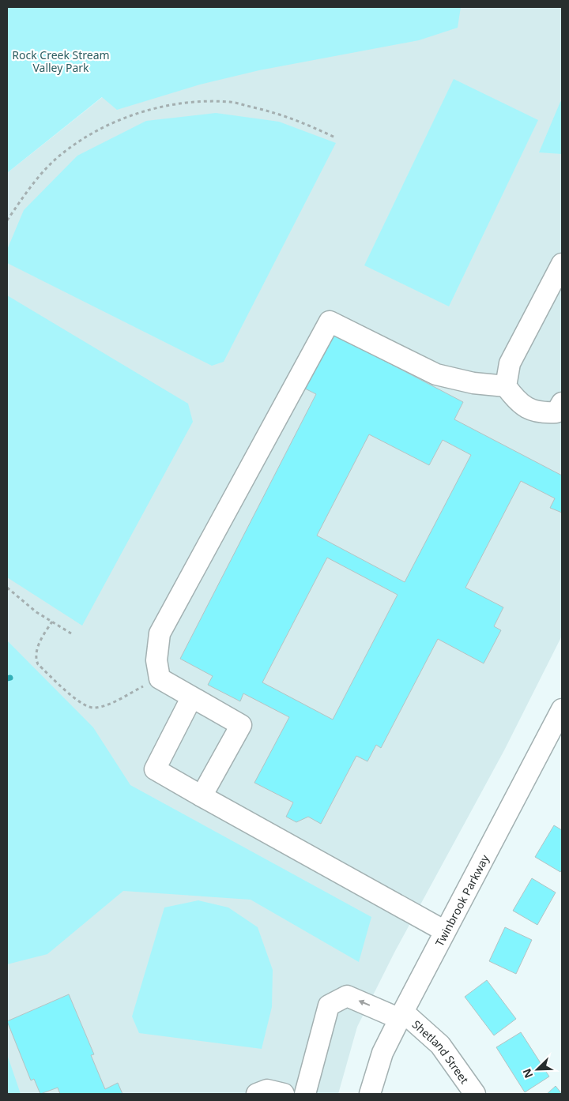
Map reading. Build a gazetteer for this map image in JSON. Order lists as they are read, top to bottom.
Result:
{
  "streets": {
    "street": ["Twinbrook Parkway", "Shetland Street"]
  },
  "crossings": [
    ["Twinbrook Parkway", "Shetland Street"]
  ],
  "parks": ["Rock Creek Stream Valley Park"],
  "north": "bottom left"
}
